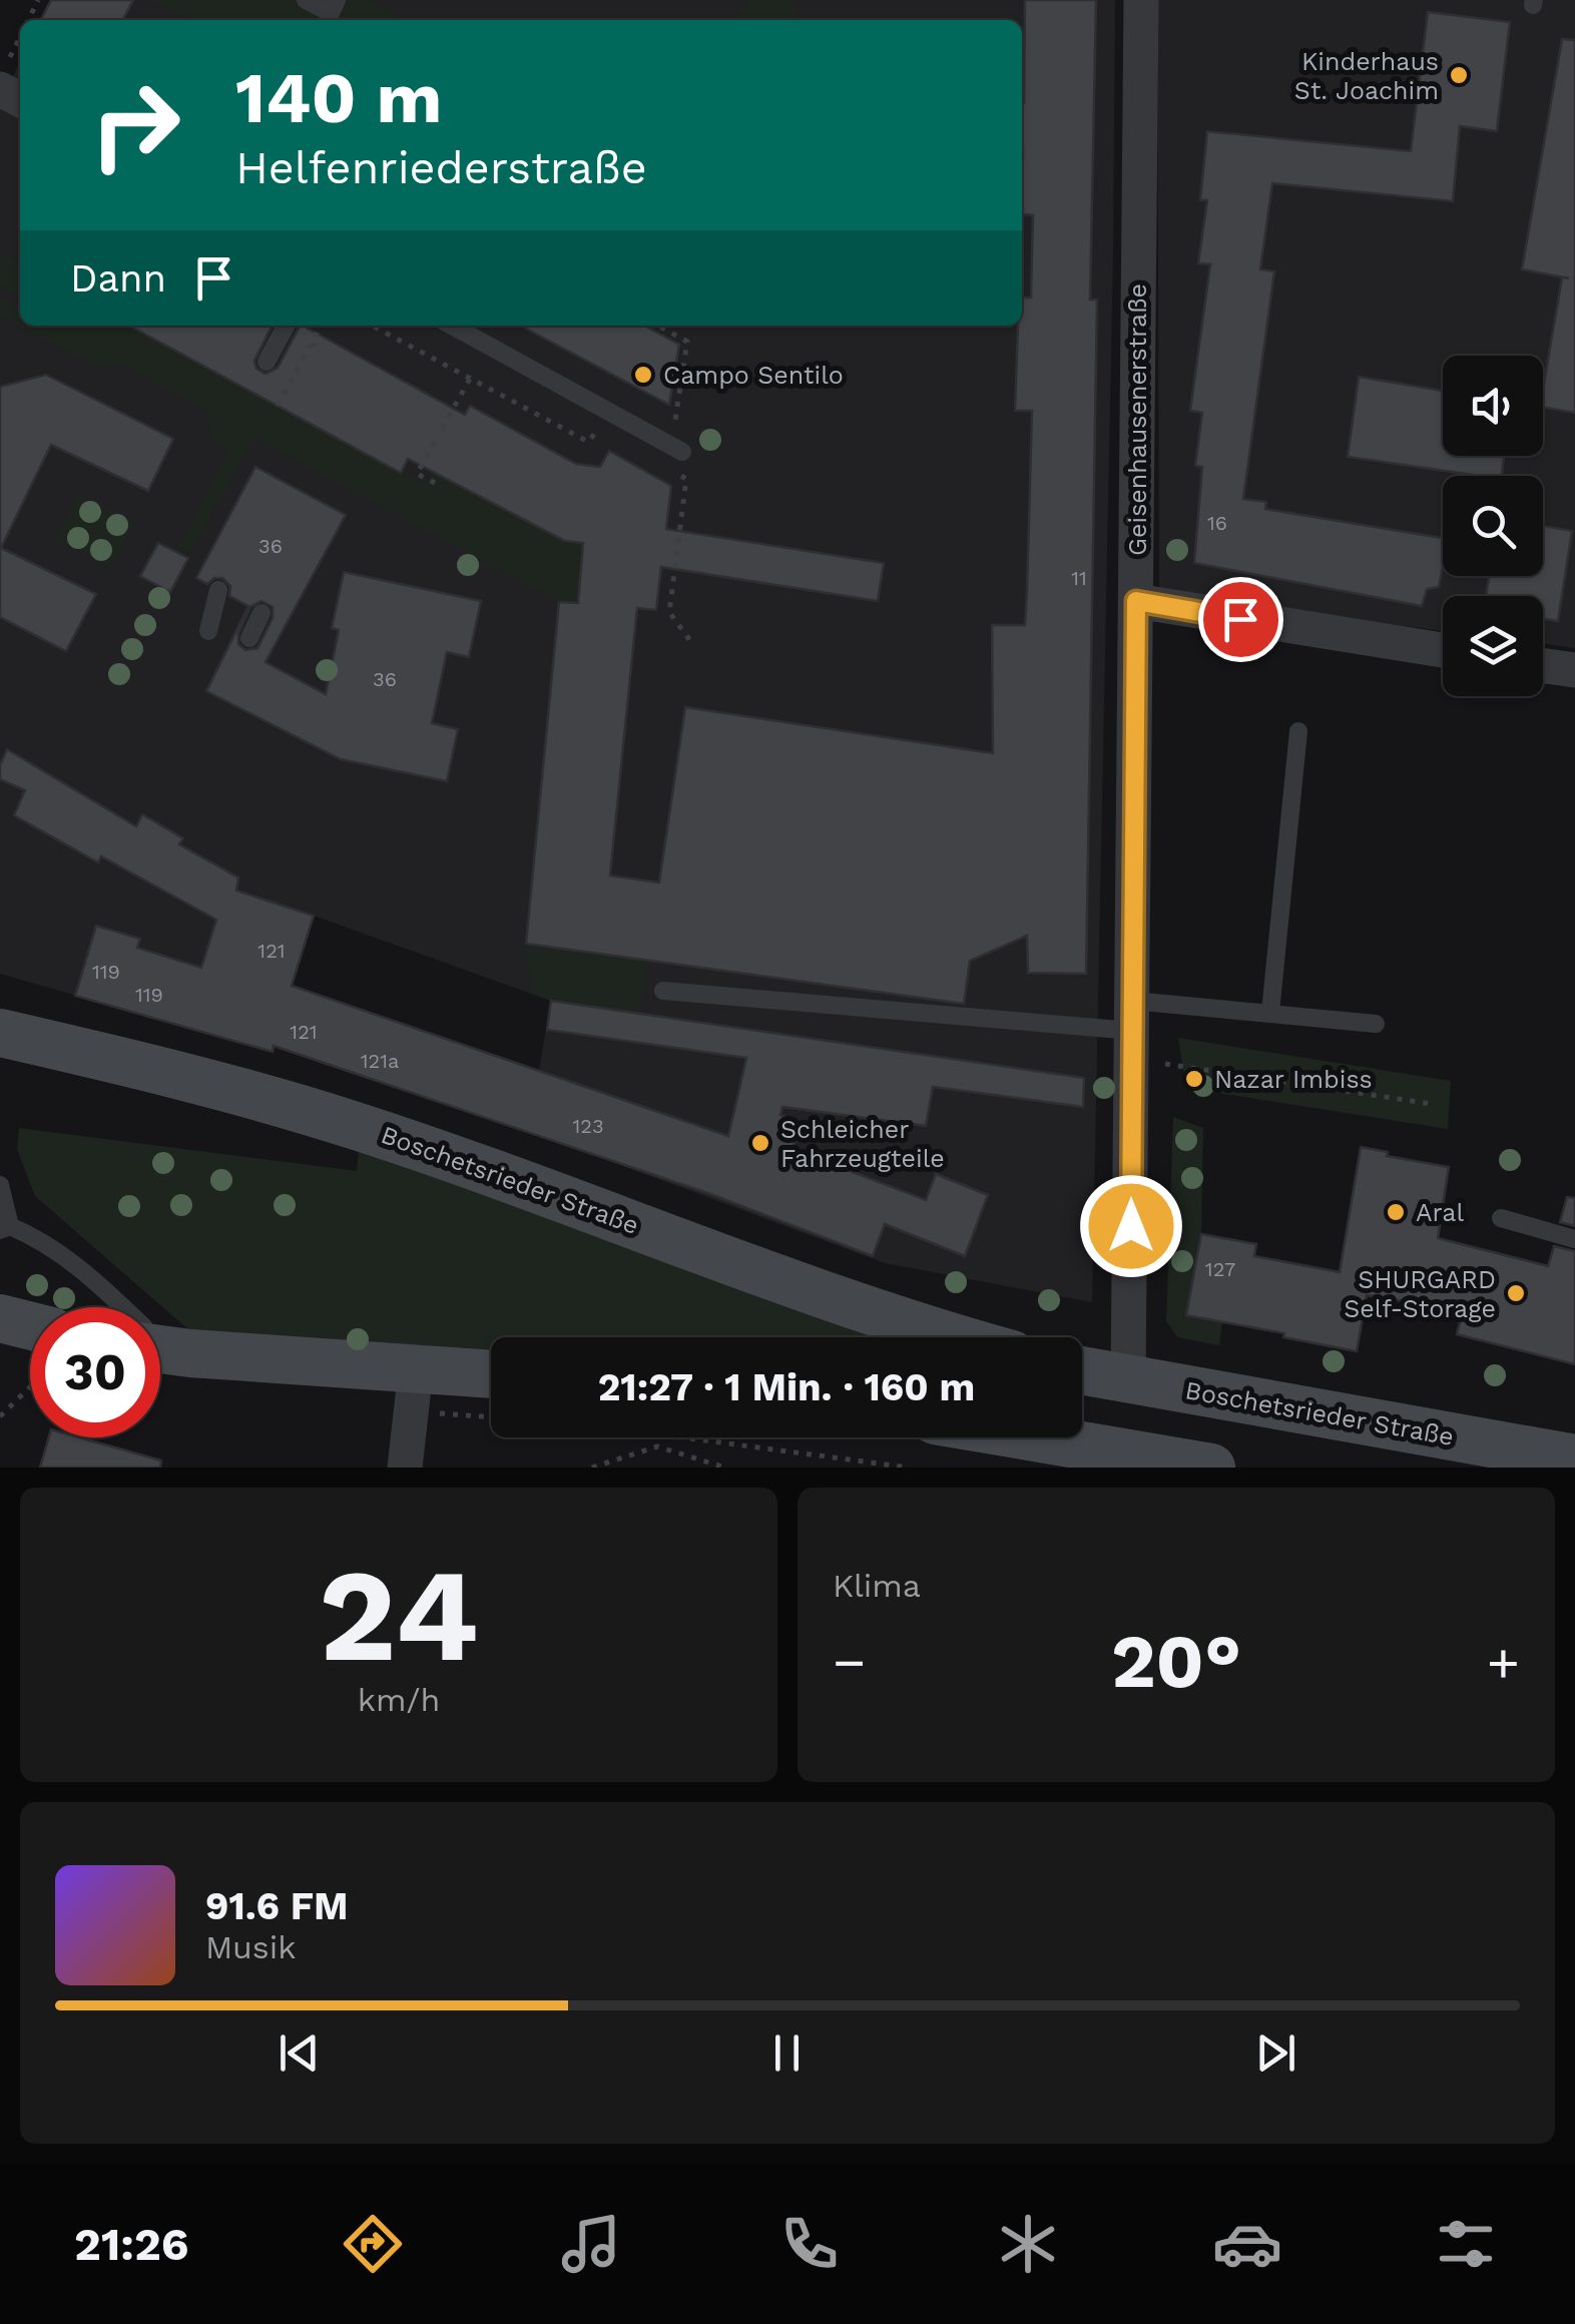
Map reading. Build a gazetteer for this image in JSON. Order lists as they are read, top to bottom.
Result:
{
  "streets": {
    "main road": ["Boschetsrieder Straße"],
    "street": ["Geisenhausenerstraße"]
  },
  "crossings": [
    ["Geisenhausenerstraße", "Boschetsrieder Straße"]
  ],
  "places": [
    "Kinderhaus St. Joachim",
    "Campo Sentilo",
    "Nazar Imbiss",
    "Schleicher Fahrzeugteile",
    "Aral",
    "SHURGARD Self-Storage"
  ],
  "house_numbers": [
    "16",
    "36",
    "11",
    "36",
    "121",
    "119",
    "119",
    "121",
    "121a",
    "123",
    "127"
  ],
  "page": {
    "turn": ["140 m", "Helfenriederstraße"],
    "then": "Dann",
    "limit": "30",
    "trip": "21:27 · 1 Min. · 160 m",
    "tile": [
      ["24", "km/h"],
      "Klima"
    ],
    "heat": ["−", "20°", "+"],
    "song": ["91.6 FM", "Musik"],
    "tabs": "21:26"
  }
}
